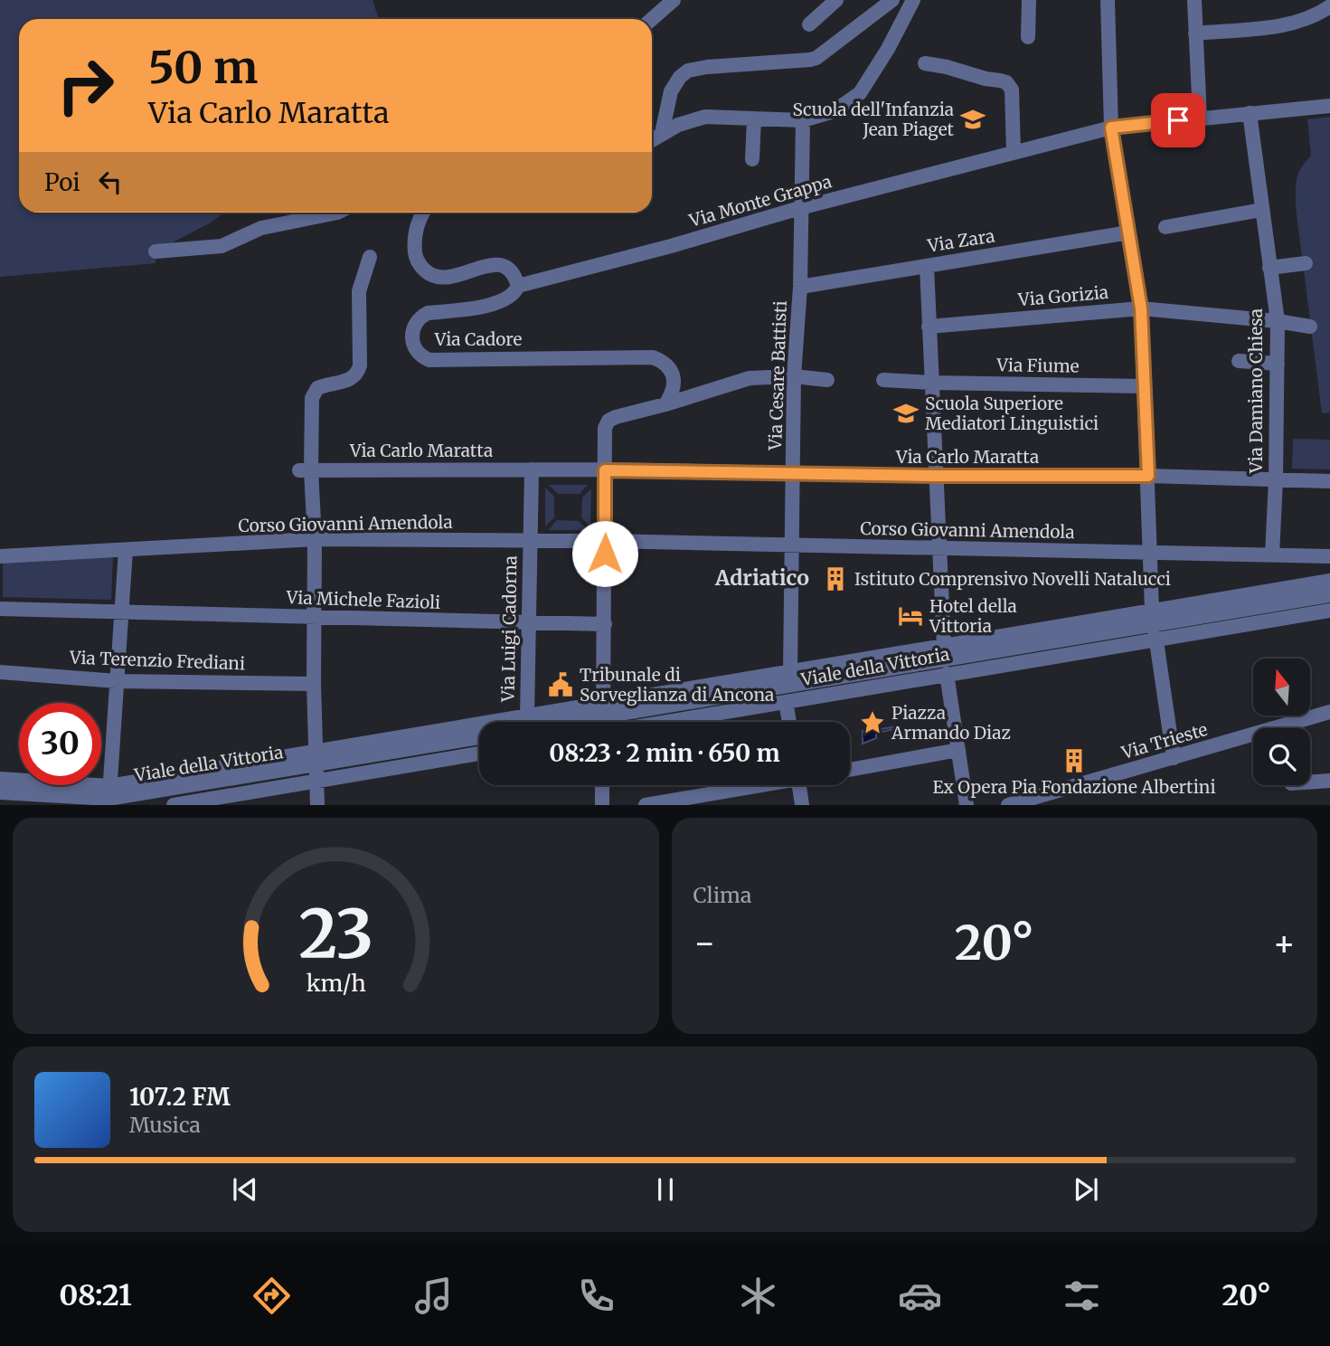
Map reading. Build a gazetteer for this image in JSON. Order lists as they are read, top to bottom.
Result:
{
  "streets": {
    "street": [
      "Via Monte Grappa",
      "Via Zara",
      "Via Gorizia",
      "Via Cadore",
      "Via Fiume",
      "Via Cesare Battisti",
      "Via Damiano Chiesa",
      "Via Carlo Maratta",
      "Corso Giovanni Amendola",
      "Via Michele Fazioli",
      "Via Luigi Cadorna",
      "Via Terenzio Frediani",
      "Viale della Vittoria",
      "Via Trieste"
    ]
  },
  "crossings": [
    ["Via Monte Grappa", "Via Cadore"],
    ["Via Monte Grappa", "Via Cesare Battisti"],
    ["Via Monte Grappa", "Via Damiano Chiesa"],
    ["Via Zara", "Via Cesare Battisti"],
    ["Via Gorizia", "Via Damiano Chiesa"],
    ["Via Cesare Battisti", "Via Carlo Maratta"],
    ["Via Cesare Battisti", "Corso Giovanni Amendola"],
    ["Via Cesare Battisti", "Viale della Vittoria"],
    ["Via Damiano Chiesa", "Via Carlo Maratta"],
    ["Via Damiano Chiesa", "Corso Giovanni Amendola"],
    ["Via Carlo Maratta", "Via Luigi Cadorna"],
    ["Corso Giovanni Amendola", "Via Luigi Cadorna"],
    ["Via Michele Fazioli", "Via Luigi Cadorna"],
    ["Via Luigi Cadorna", "Viale della Vittoria"]
  ],
  "districts": ["Adriatico"],
  "places": {
    "school or university": ["Scuola dell'Infanzia Jean Piaget", "Scuola Superiore Mediatori Linguistici"],
    "building": ["Istituto Comprensivo Novelli Natalucci", "Ex Opera Pia Fondazione Albertini"],
    "hotel": ["Hotel della Vittoria"],
    "public building": ["Tribunale di Sorveglianza di Ancona"],
    "place": ["Piazza Armando Diaz"]
  },
  "north": "top",
  "page": {
    "turn": ["50 m", "Via Carlo Maratta"],
    "then": "Poi",
    "limit": "30",
    "trip": "08:23 · 2 min · 650 m",
    "tile": "Clima",
    "heat": ["−", "20°", "+"],
    "song": ["107.2 FM", "Musica"],
    "tabs": ["08:21", "20°"],
    "gauge": ["23", "km/h"]
  }
}
